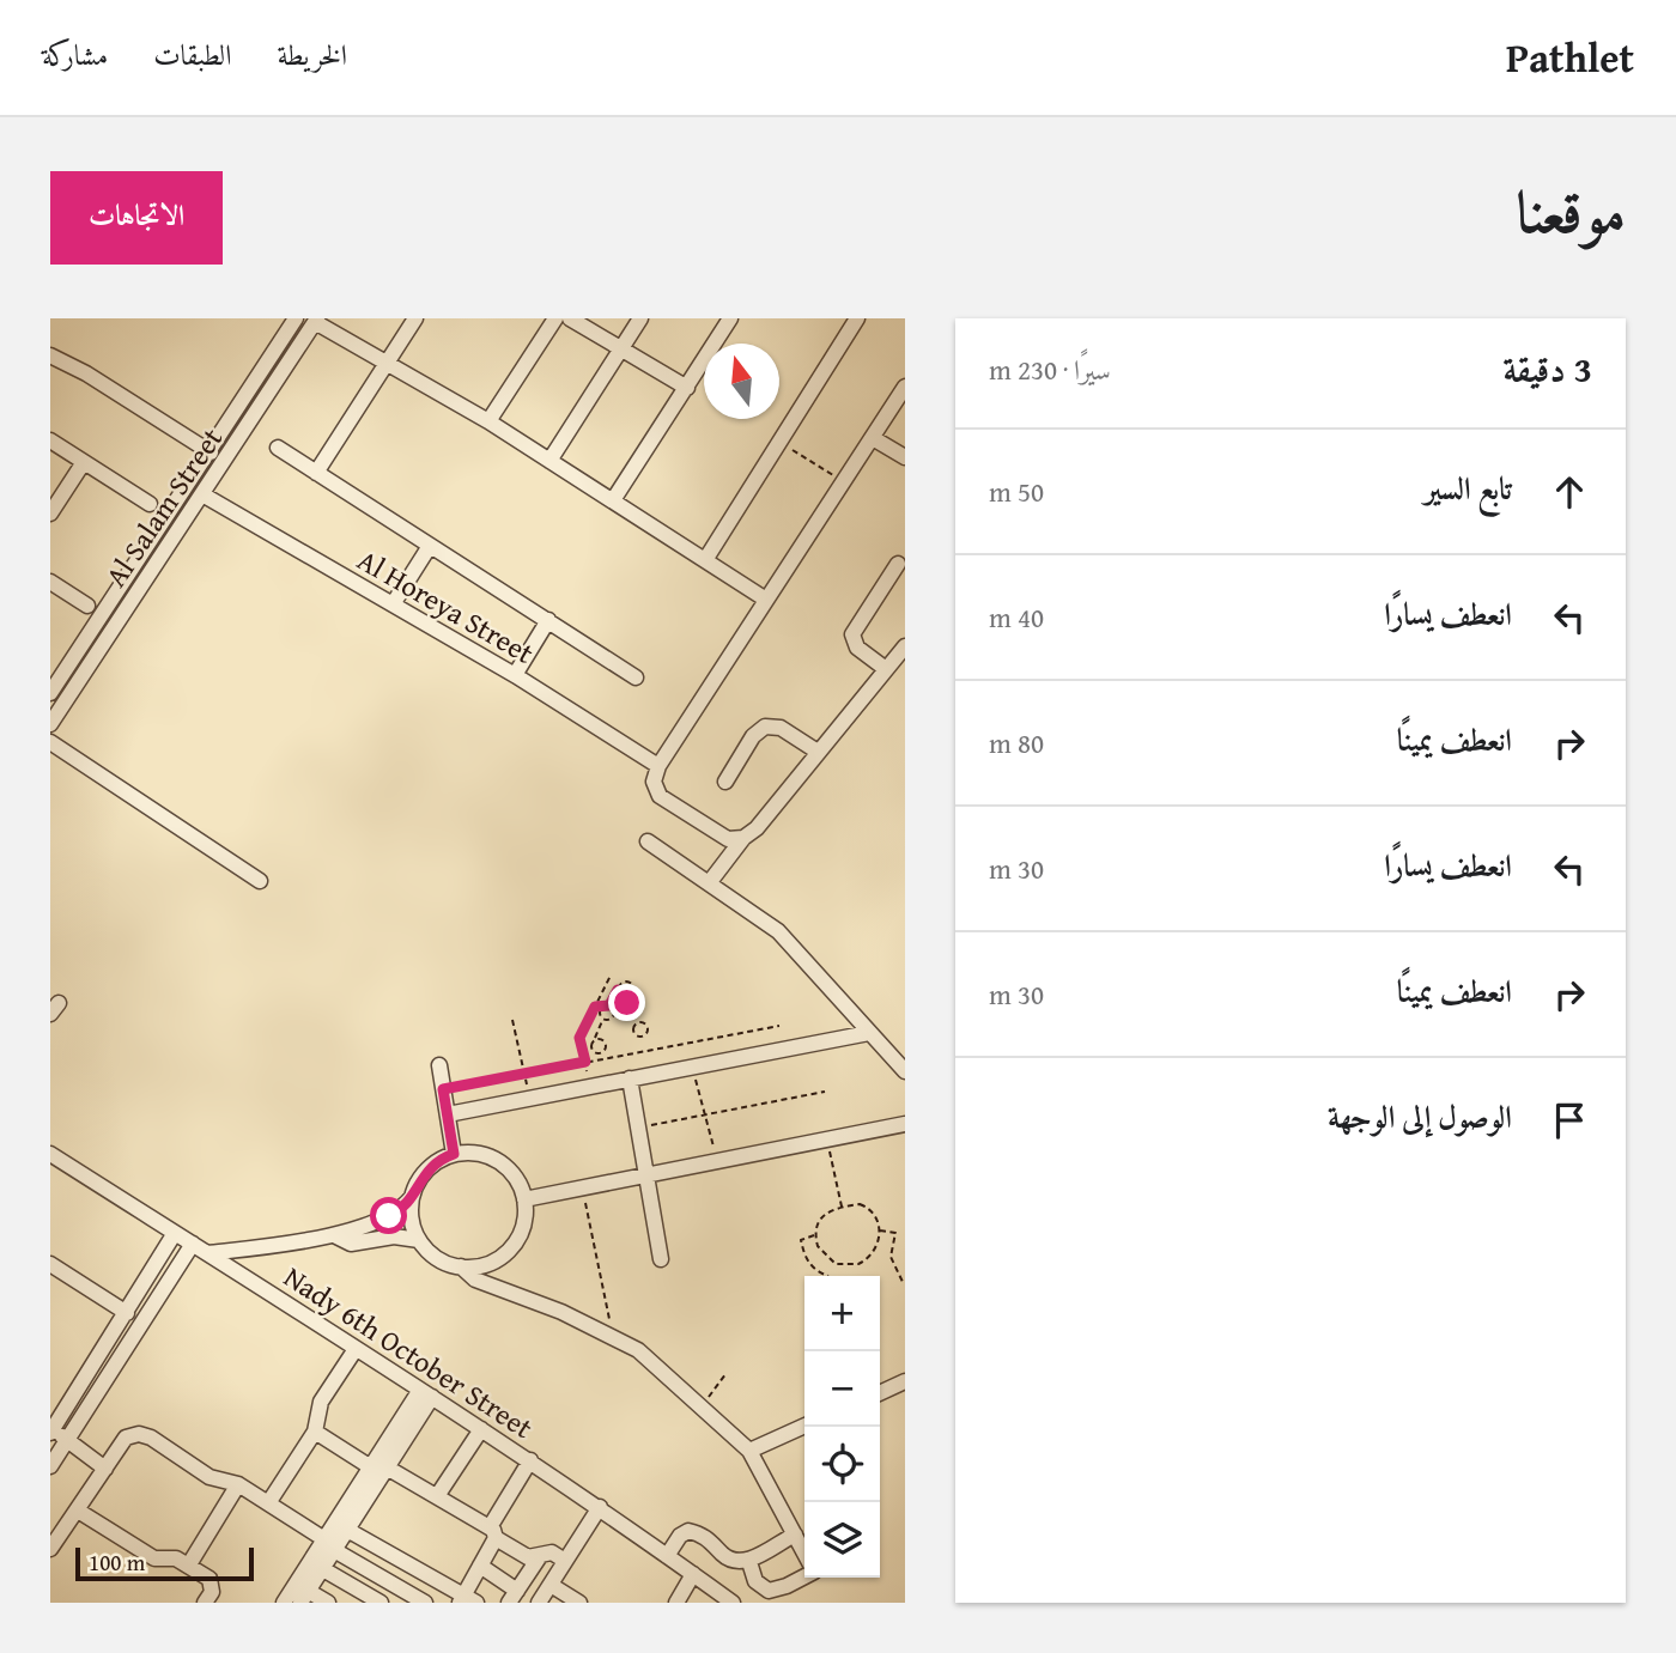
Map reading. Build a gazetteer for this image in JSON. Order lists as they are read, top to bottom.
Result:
{
  "streets": {
    "street": ["Al Salam Street", "Al Horeya Street", "Nady 6th October Street"]
  },
  "crossings": [
    ["Al Salam Street", "Al Horeya Street"]
  ],
  "scale_bar": "100 m",
  "north": "top",
  "page": {
    "header": "Pathlet",
    "nav": ["الخريطة", "الطبقات", "مشاركة"],
    "title": "موقعنا",
    "buttons": "الاتجاهات",
    "heading": ["3 دقيقة", "سيرًا · 230 m"],
    "list": [
      ["تابع السير", "50 m"],
      ["انعطف يسارًا", "40 m"],
      ["انعطف يمينًا", "80 m"],
      ["انعطف يسارًا", "30 m"],
      ["انعطف يمينًا", "30 m"],
      "الوصول إلى الوجهة"
    ],
    "map_buttons": ["+", "−"],
    "scale": "100 m"
  }
}
